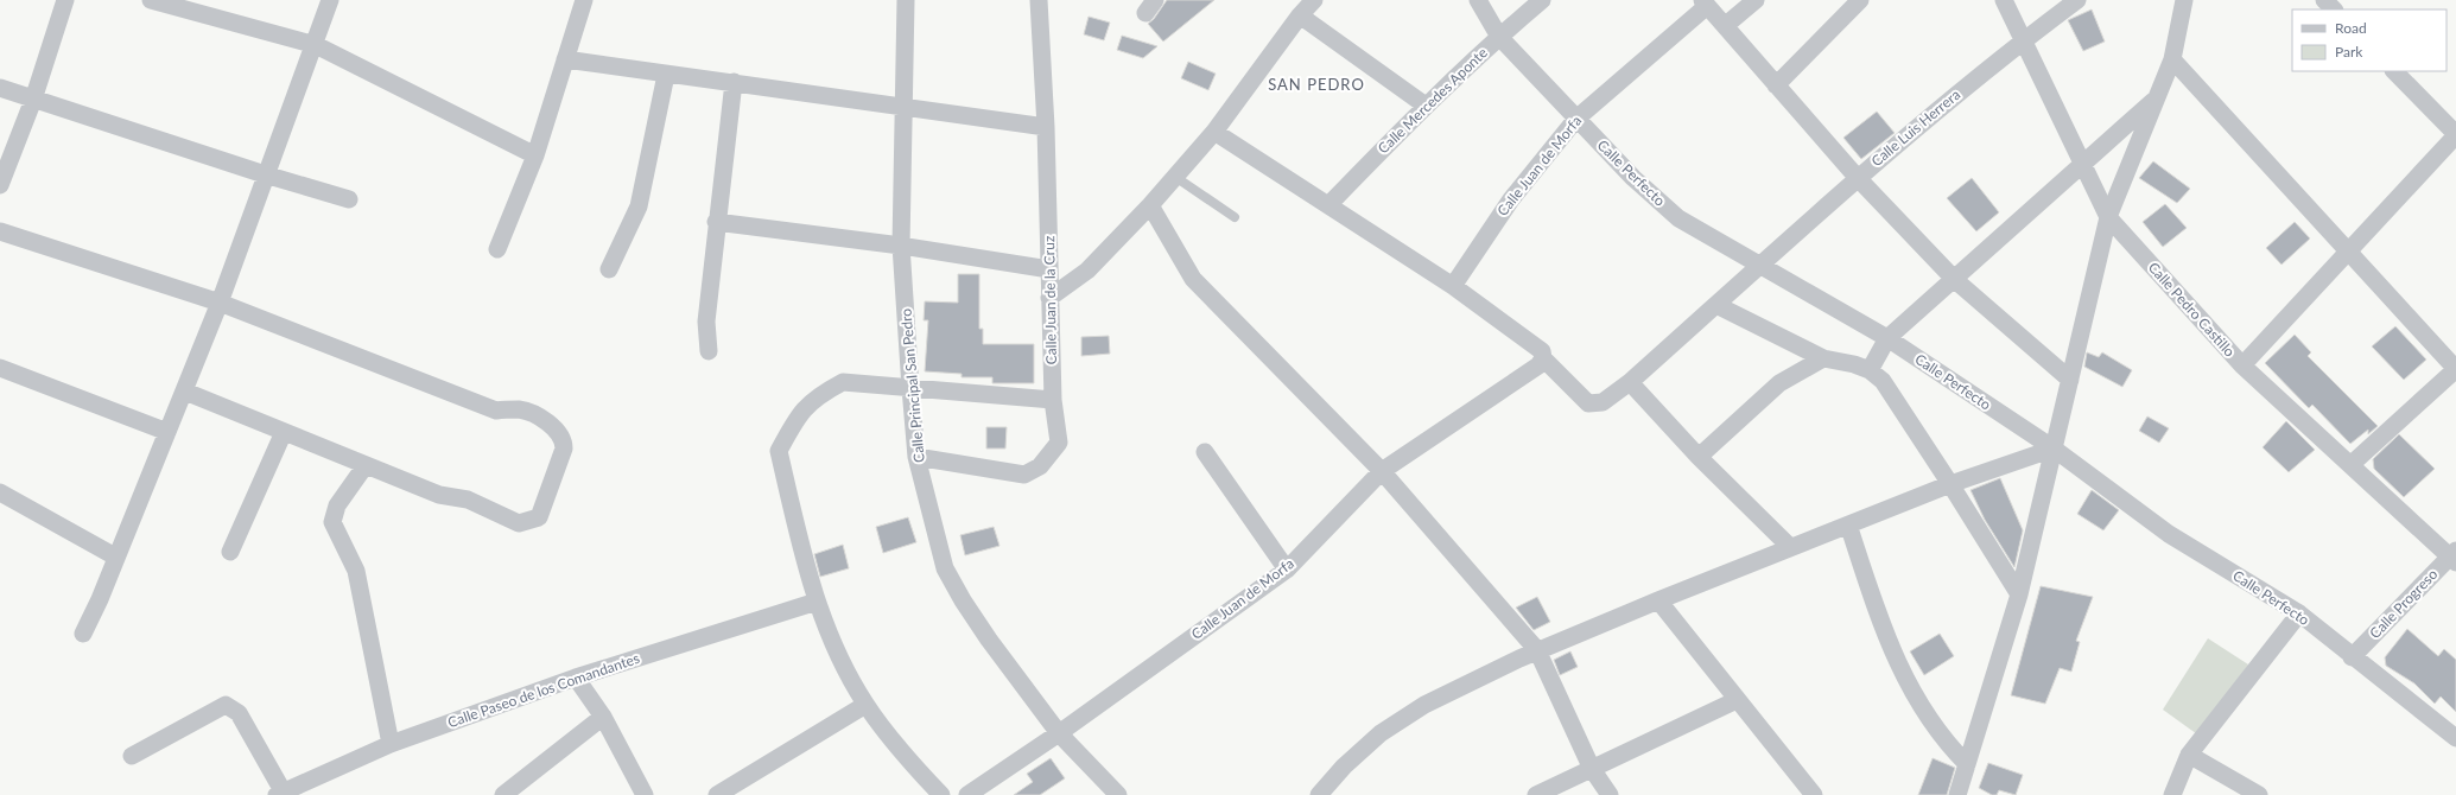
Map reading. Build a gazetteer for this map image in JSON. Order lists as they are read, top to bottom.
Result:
{
  "streets": {
    "street": [
      "Calle Mercedes Aponte",
      "Calle Luis Herrera",
      "Calle Juan de Morfa",
      "Calle Perfecto",
      "Calle Juan de la Cruz",
      "Calle Pedro Castillo",
      "Calle Principal San Pedro",
      "Calle Progreso",
      "Calle Paseo de los Comandantes"
    ]
  },
  "crossings": [
    ["Calle Mercedes Aponte", "Calle Luis Herrera"],
    ["Calle Mercedes Aponte", "Calle Perfecto"],
    ["Calle Luis Herrera", "Calle Juan de Morfa"],
    ["Calle Luis Herrera", "Calle Perfecto"],
    ["Calle Luis Herrera", "Calle Pedro Castillo"],
    ["Calle Juan de Morfa", "Calle Perfecto"],
    ["Calle Juan de Morfa", "Calle Principal San Pedro"],
    ["Calle Perfecto", "Calle Progreso"],
    ["Calle Juan de la Cruz", "Calle Principal San Pedro"],
    ["Calle Pedro Castillo", "Calle Progreso"]
  ],
  "districts": ["SAN PEDRO"],
  "legend": ["Road", "Park"]
}
